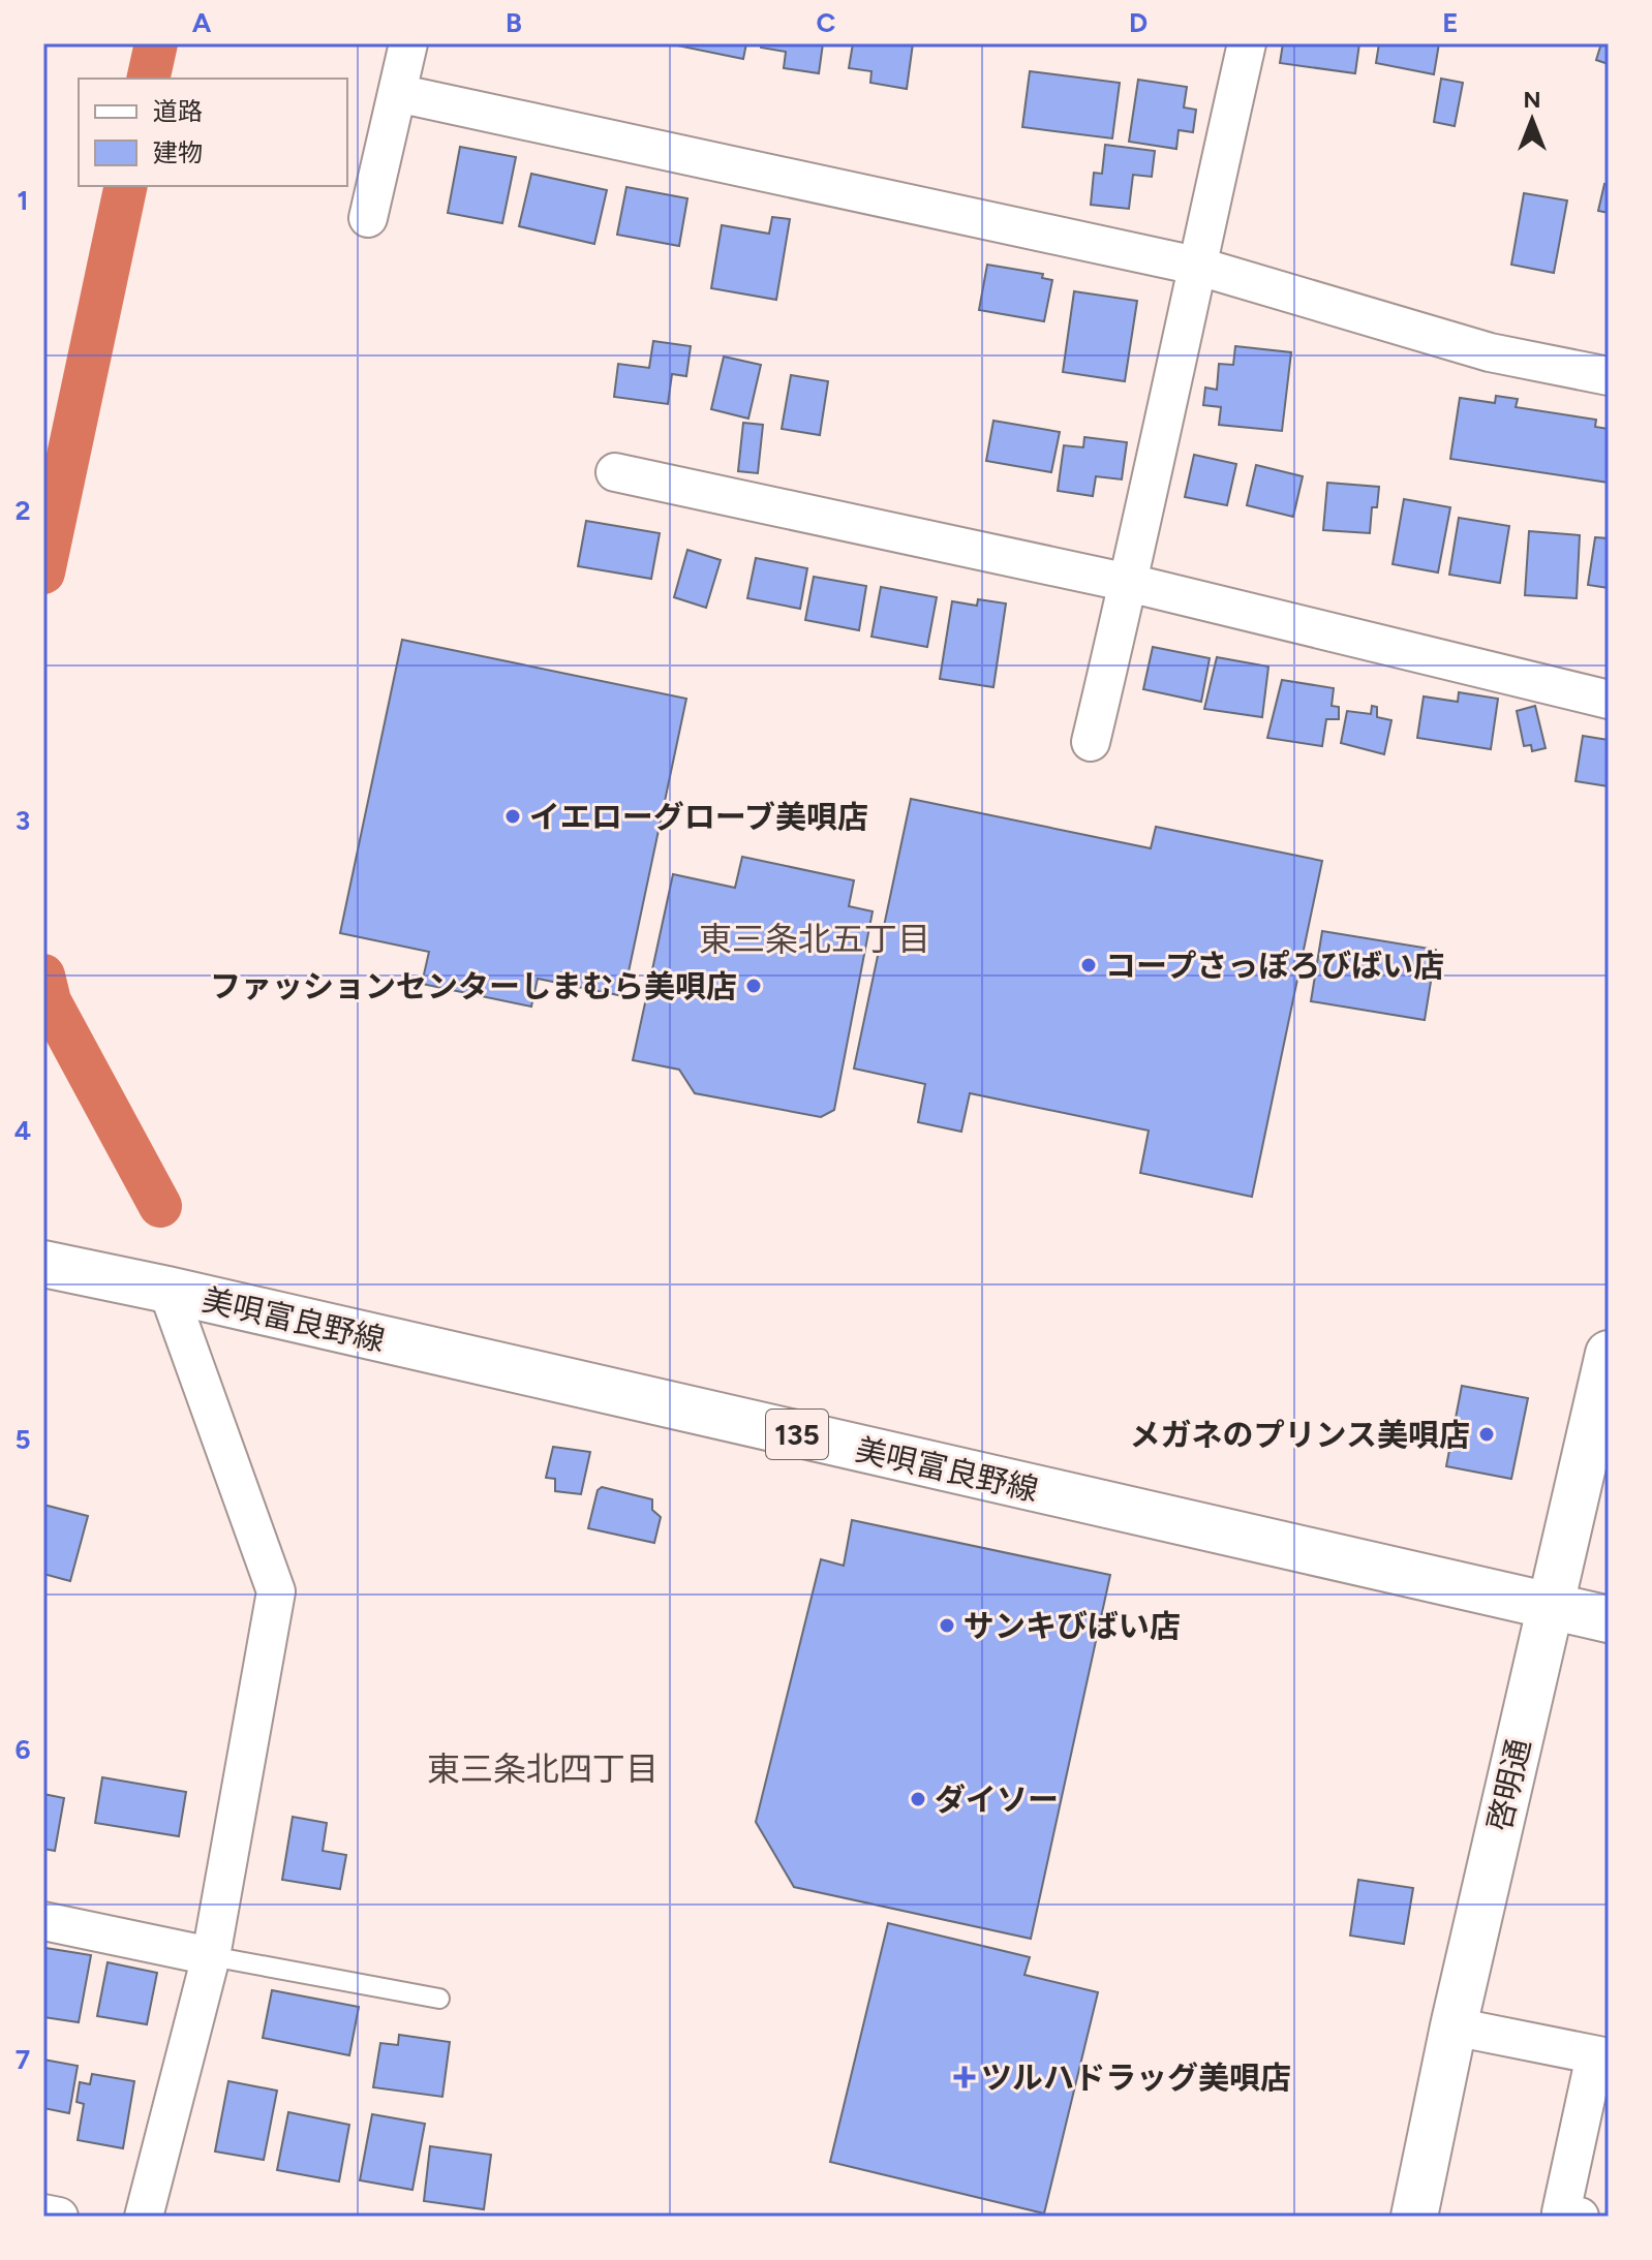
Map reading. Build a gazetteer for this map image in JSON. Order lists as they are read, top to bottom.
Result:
{
  "streets": {
    "main road": ["美唄富良野線", "135", "啓明通"]
  },
  "crossings": [
    ["美唄富良野線", "啓明通"]
  ],
  "districts": ["東三条北五丁目", "東三条北四丁目"],
  "places": {
    "other": [
      "イエローグローブ美唄店",
      "コープさっぽろびばい店",
      "ファッションセンターしまむら美唄店",
      "メガネのプリンス美唄店",
      "サンキびばい店",
      "ダイソー"
    ],
    "health": ["ツルハドラッグ美唄店"]
  },
  "legend": ["道路", "建物"],
  "north": "top",
  "grid": {
    "columns": [
      "A",
      "B",
      "C",
      "D",
      "E"
    ],
    "rows": [
      "1",
      "2",
      "3",
      "4",
      "5",
      "6",
      "7"
    ]
  }
}
